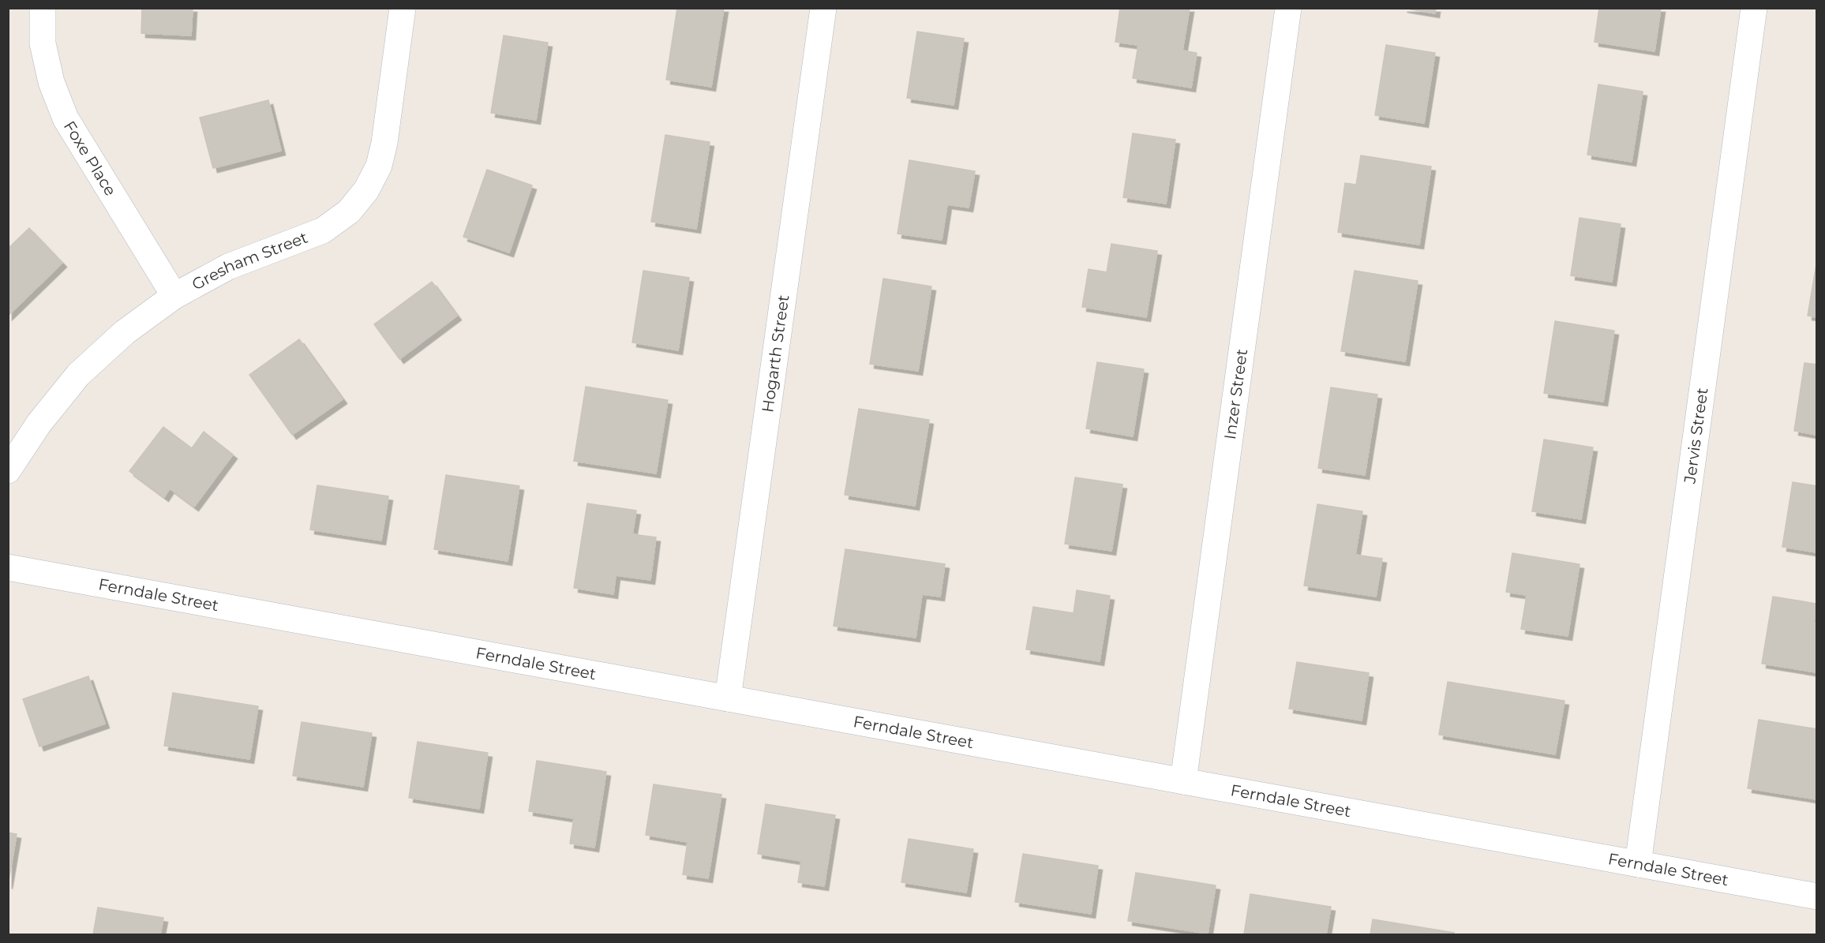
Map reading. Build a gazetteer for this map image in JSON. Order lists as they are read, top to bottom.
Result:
{
  "streets": {
    "street": [
      "Foxe Place",
      "Gresham Street",
      "Hogarth Street",
      "Inzer Street",
      "Jervis Street",
      "Ferndale Street"
    ]
  },
  "crossings": [
    ["Foxe Place", "Gresham Street"],
    ["Hogarth Street", "Ferndale Street"],
    ["Inzer Street", "Ferndale Street"],
    ["Jervis Street", "Ferndale Street"]
  ]
}
